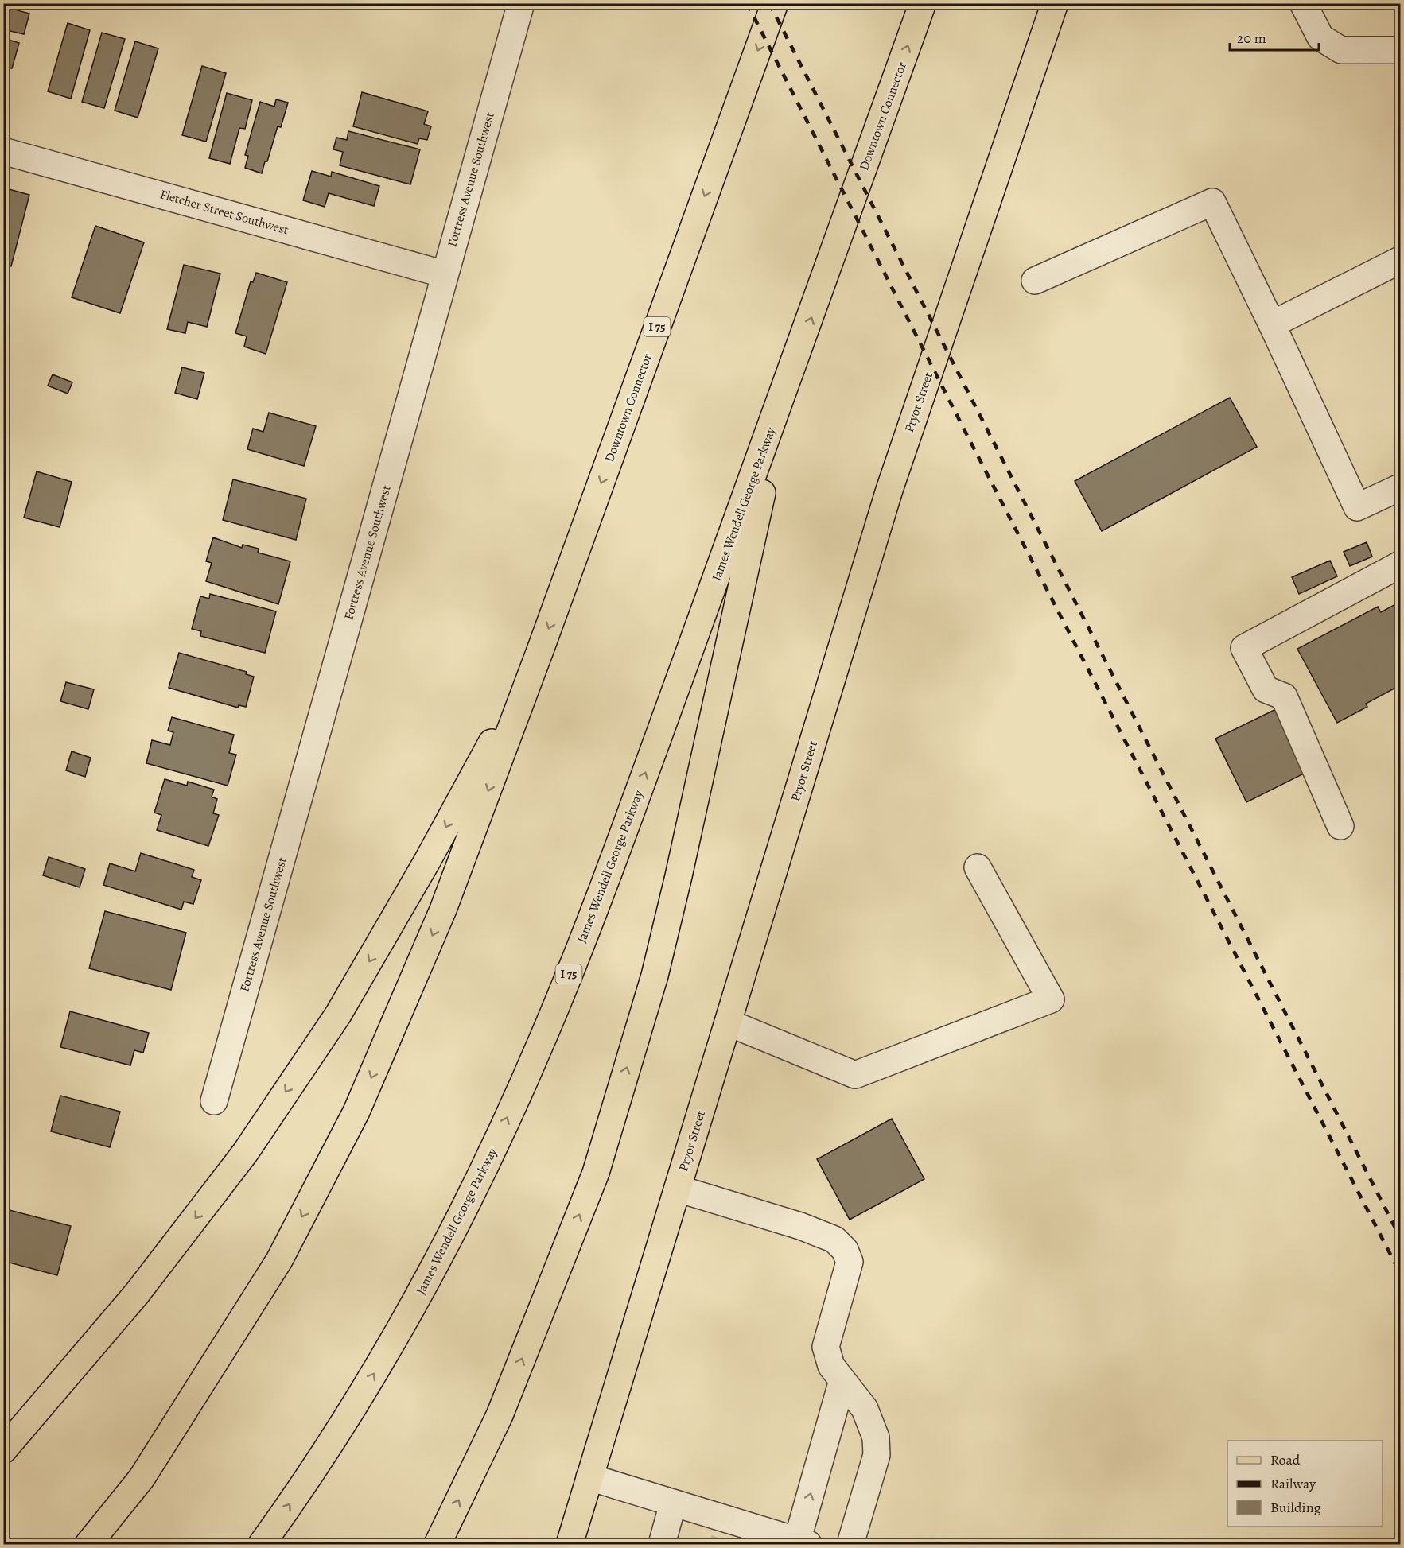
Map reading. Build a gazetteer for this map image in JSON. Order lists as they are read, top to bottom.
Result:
{
  "streets": {
    "main road": [
      "Downtown Connector",
      "I 75",
      "Pryor Street",
      "James Wendell George Parkway"
    ],
    "street": ["Fortress Avenue Southwest", "Fletcher Street Southwest"]
  },
  "crossings": [
    ["Downtown Connector", "I 75"],
    ["Downtown Connector", "James Wendell George Parkway"],
    ["Fortress Avenue Southwest", "Fletcher Street Southwest"]
  ],
  "legend": ["Road", "Railway", "Building"],
  "scale_bar": "20 m"
}
